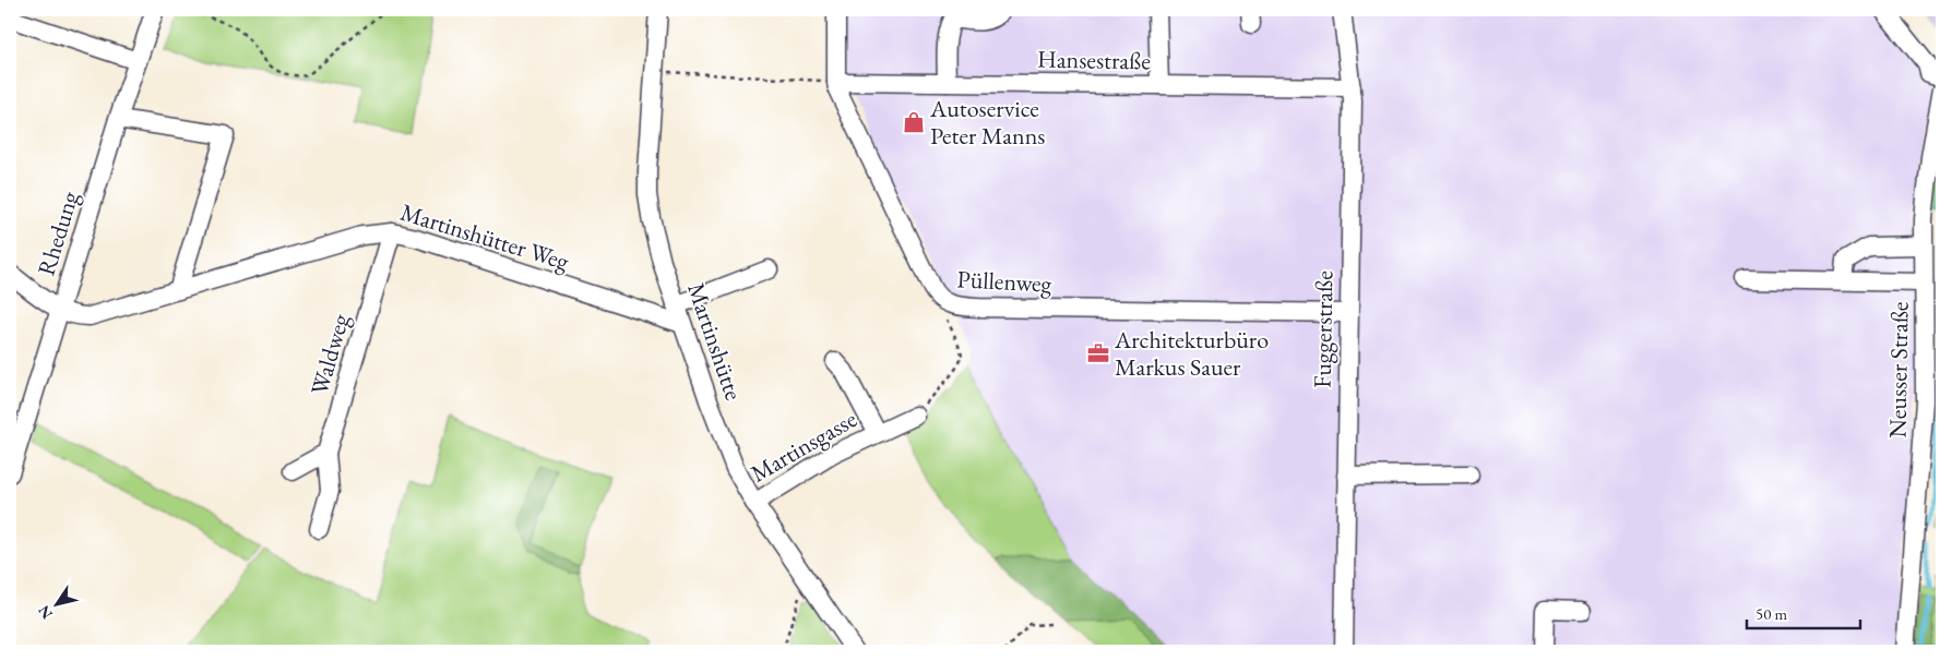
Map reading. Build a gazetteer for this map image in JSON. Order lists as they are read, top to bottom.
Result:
{
  "streets": {
    "street": [
      "Hansestraße",
      "Rhedung",
      "Martinshütter Weg",
      "Püllenweg",
      "Fuggerstraße",
      "Martinshütte",
      "Waldweg",
      "Neusser Straße",
      "Martinsgasse"
    ]
  },
  "crossings": [
    ["Hansestraße", "Püllenweg"],
    ["Hansestraße", "Fuggerstraße"],
    ["Rhedung", "Martinshütter Weg"],
    ["Martinshütter Weg", "Martinshütte"],
    ["Martinshütter Weg", "Waldweg"],
    ["Püllenweg", "Fuggerstraße"],
    ["Martinshütte", "Martinsgasse"]
  ],
  "places": {
    "shop": ["Autoservice Peter Manns"],
    "office": ["Architekturbüro Markus Sauer"]
  },
  "scale_bar": "50 m",
  "north": "bottom left"
}
